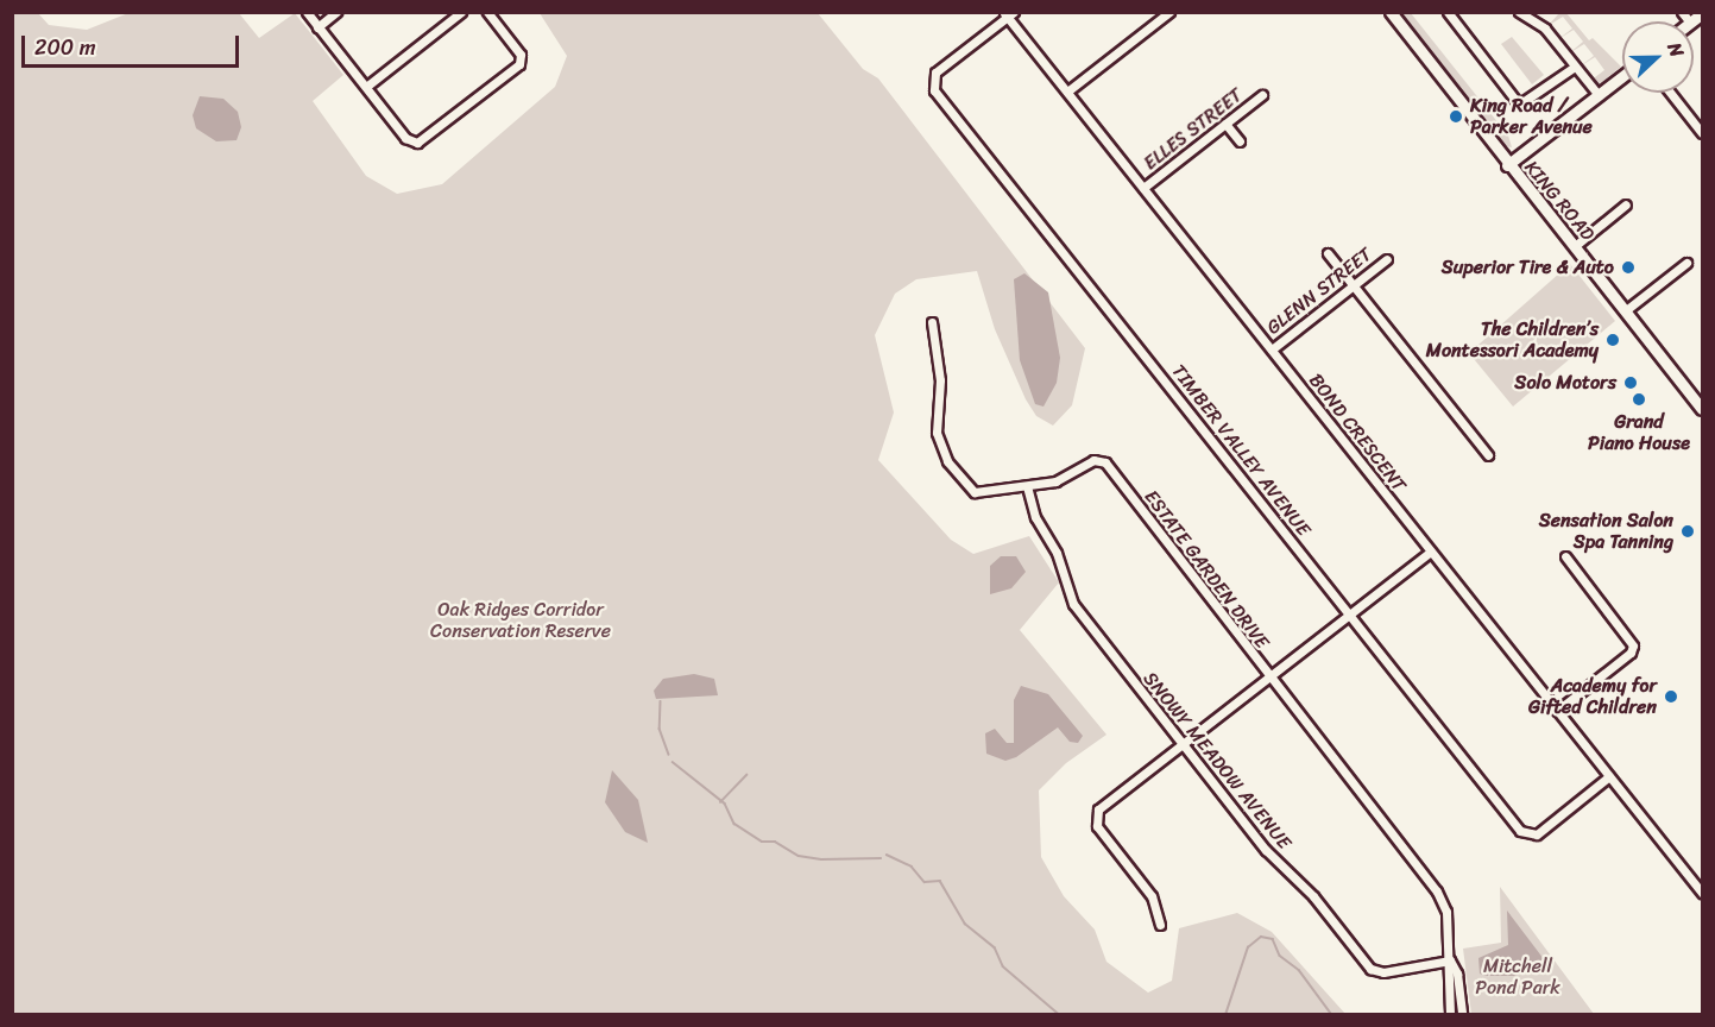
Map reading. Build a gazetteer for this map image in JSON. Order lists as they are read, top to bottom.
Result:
{
  "streets": {
    "main road": ["KING ROAD"],
    "street": [
      "ELLES STREET",
      "GLENN STREET",
      "BOND CRESCENT",
      "TIMBER VALLEY AVENUE",
      "ESTATE GARDEN DRIVE",
      "SNOWY MEADOW AVENUE"
    ]
  },
  "crossings": [
    ["ELLES STREET", "BOND CRESCENT"],
    ["GLENN STREET", "BOND CRESCENT"],
    ["BOND CRESCENT", "TIMBER VALLEY AVENUE"],
    ["ESTATE GARDEN DRIVE", "SNOWY MEADOW AVENUE"]
  ],
  "parks": ["Oak Ridges Corridor Conservation Reserve", "Mitchell Pond Park"],
  "places": [
    "King Road / Parker Avenue",
    "Superior Tire & Auto",
    "The Children’s Montessori Academy",
    "Solo Motors",
    "Grand Piano House",
    "Sensation Salon Spa Tanning",
    "Academy for Gifted Children"
  ],
  "scale_bar": "200 m",
  "north": "right"
}
